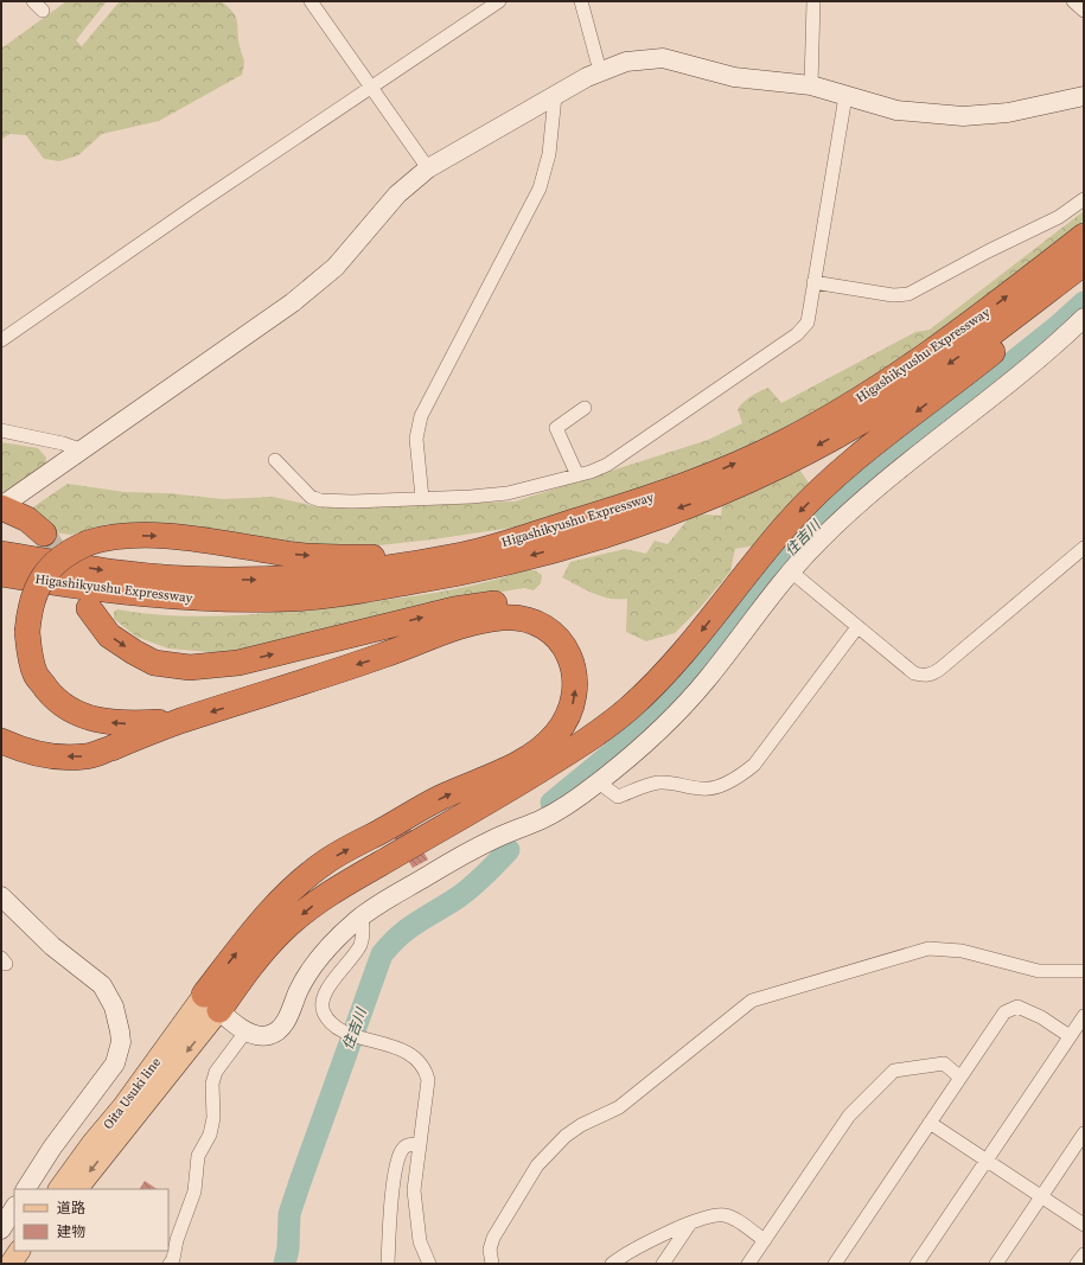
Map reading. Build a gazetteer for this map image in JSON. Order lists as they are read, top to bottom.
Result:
{
  "streets": {
    "highway": ["Higashikyushu Expressway"],
    "main road": ["Oita Usuki line"]
  },
  "water": ["住吉川"],
  "legend": ["道路", "建物"]
}
